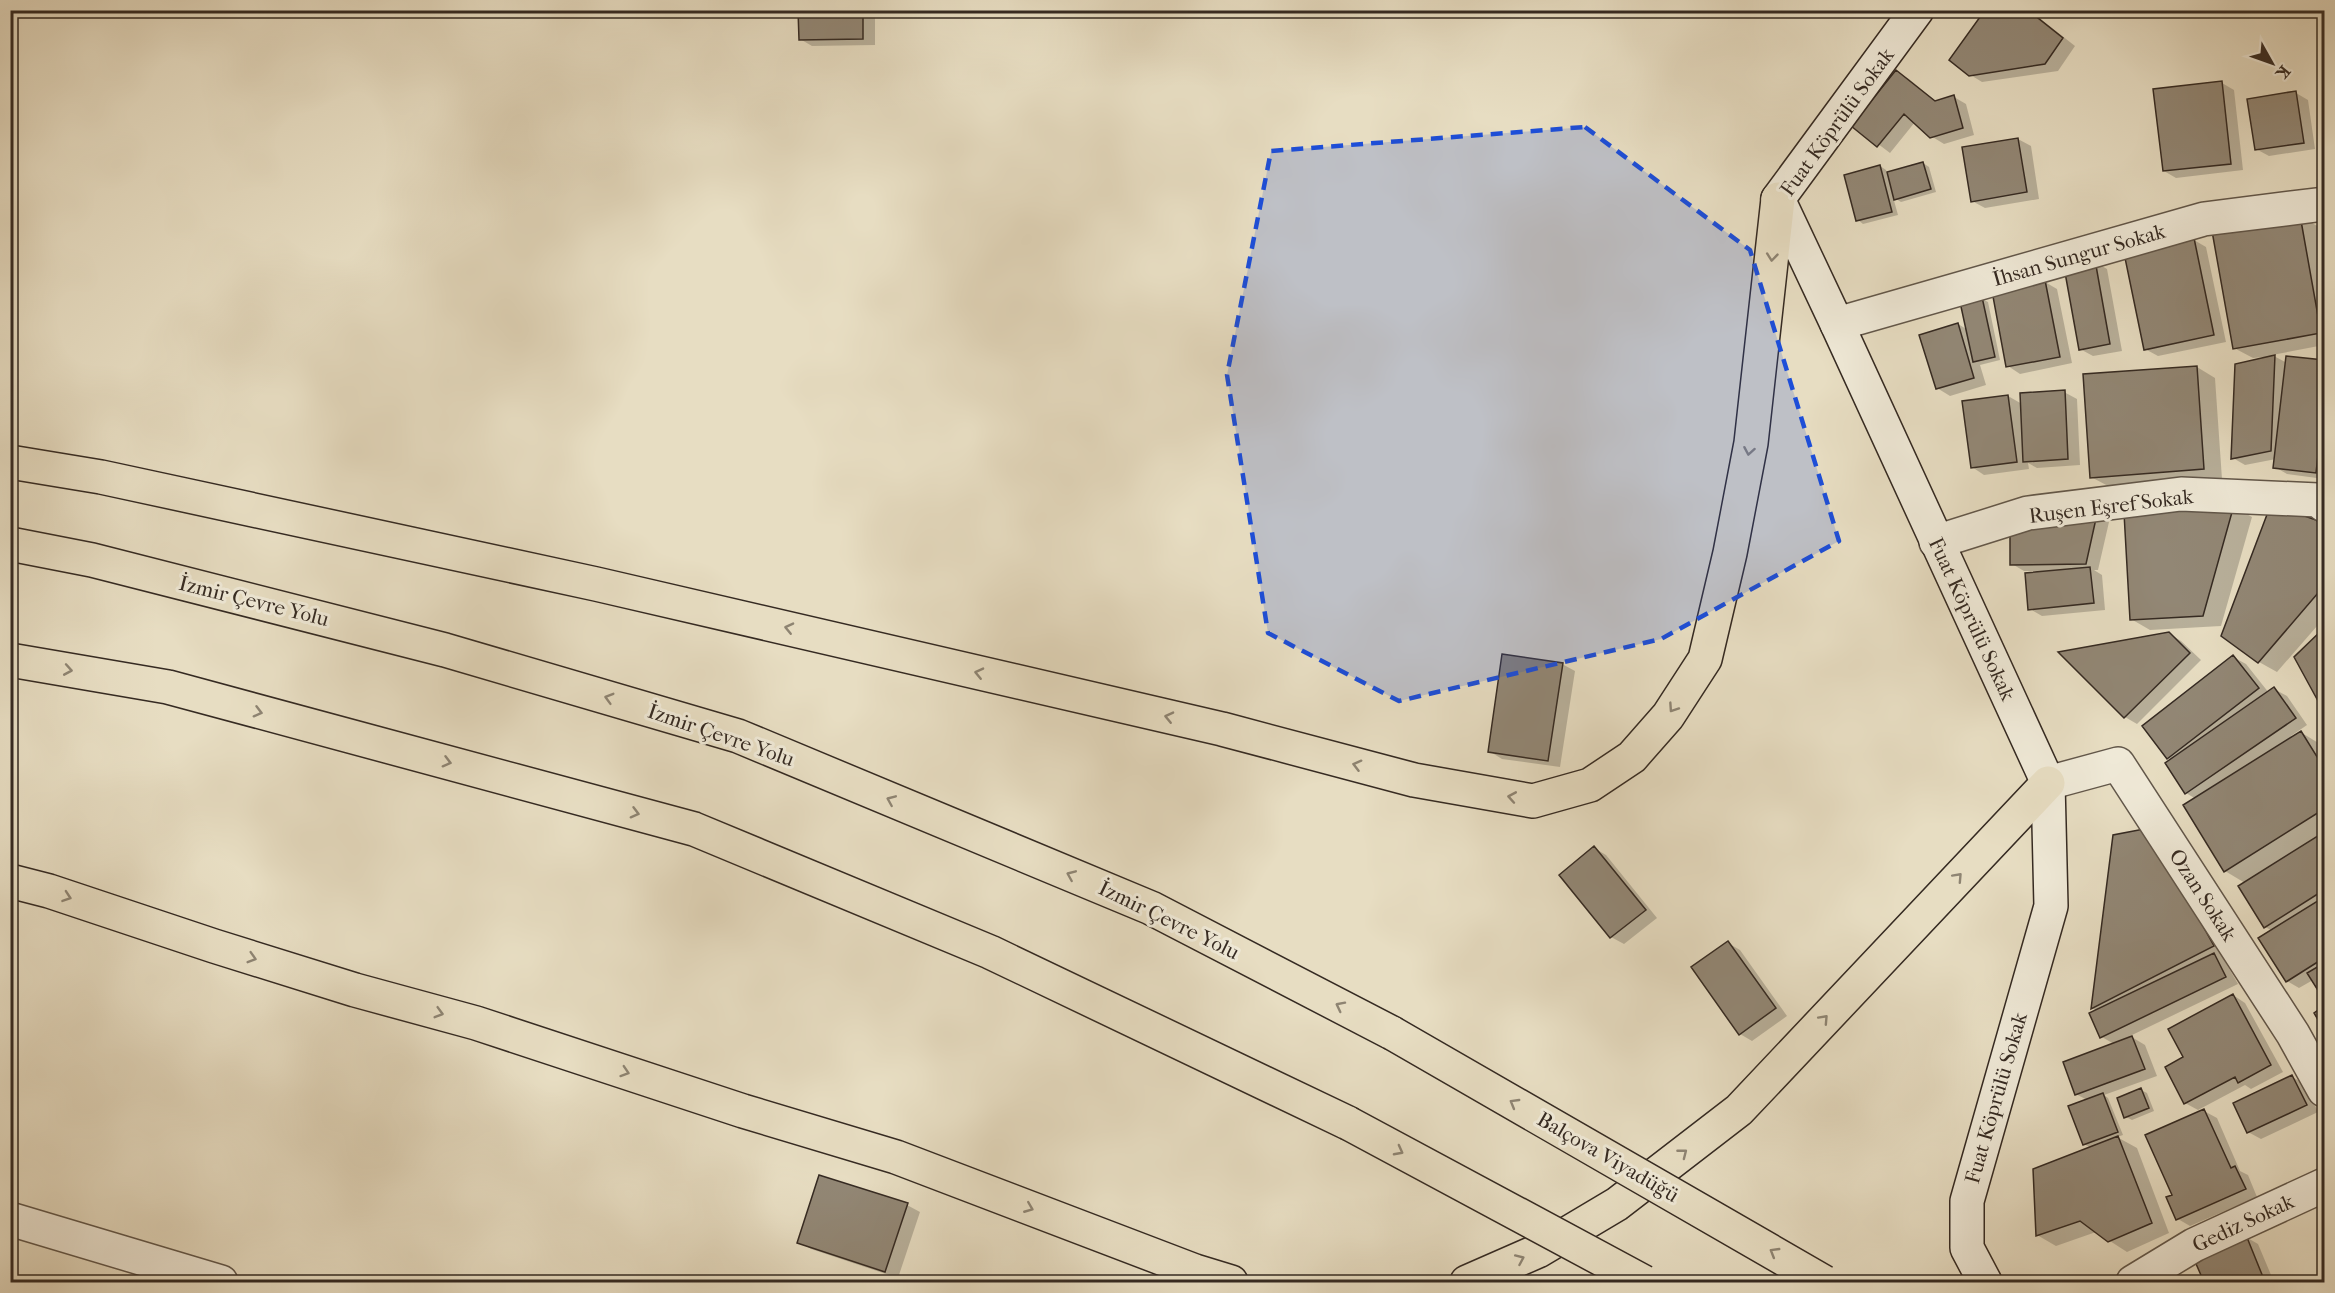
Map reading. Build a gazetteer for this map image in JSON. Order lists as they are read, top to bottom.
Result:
{
  "streets": {
    "highway": ["İzmir Çevre Yolu", "Balçova Viyadüğü"],
    "street": [
      "Fuat Köprülü Sokak",
      "İhsan Sungur Sokak",
      "Ruşen Eşref Sokak",
      "Ozan Sokak",
      "Gediz Sokak"
    ]
  },
  "crossings": [
    ["Fuat Köprülü Sokak", "İhsan Sungur Sokak"],
    ["Fuat Köprülü Sokak", "Ruşen Eşref Sokak"],
    ["Fuat Köprülü Sokak", "Ozan Sokak"],
    ["İzmir Çevre Yolu", "Balçova Viyadüğü"]
  ],
  "north": "bottom right"
}
